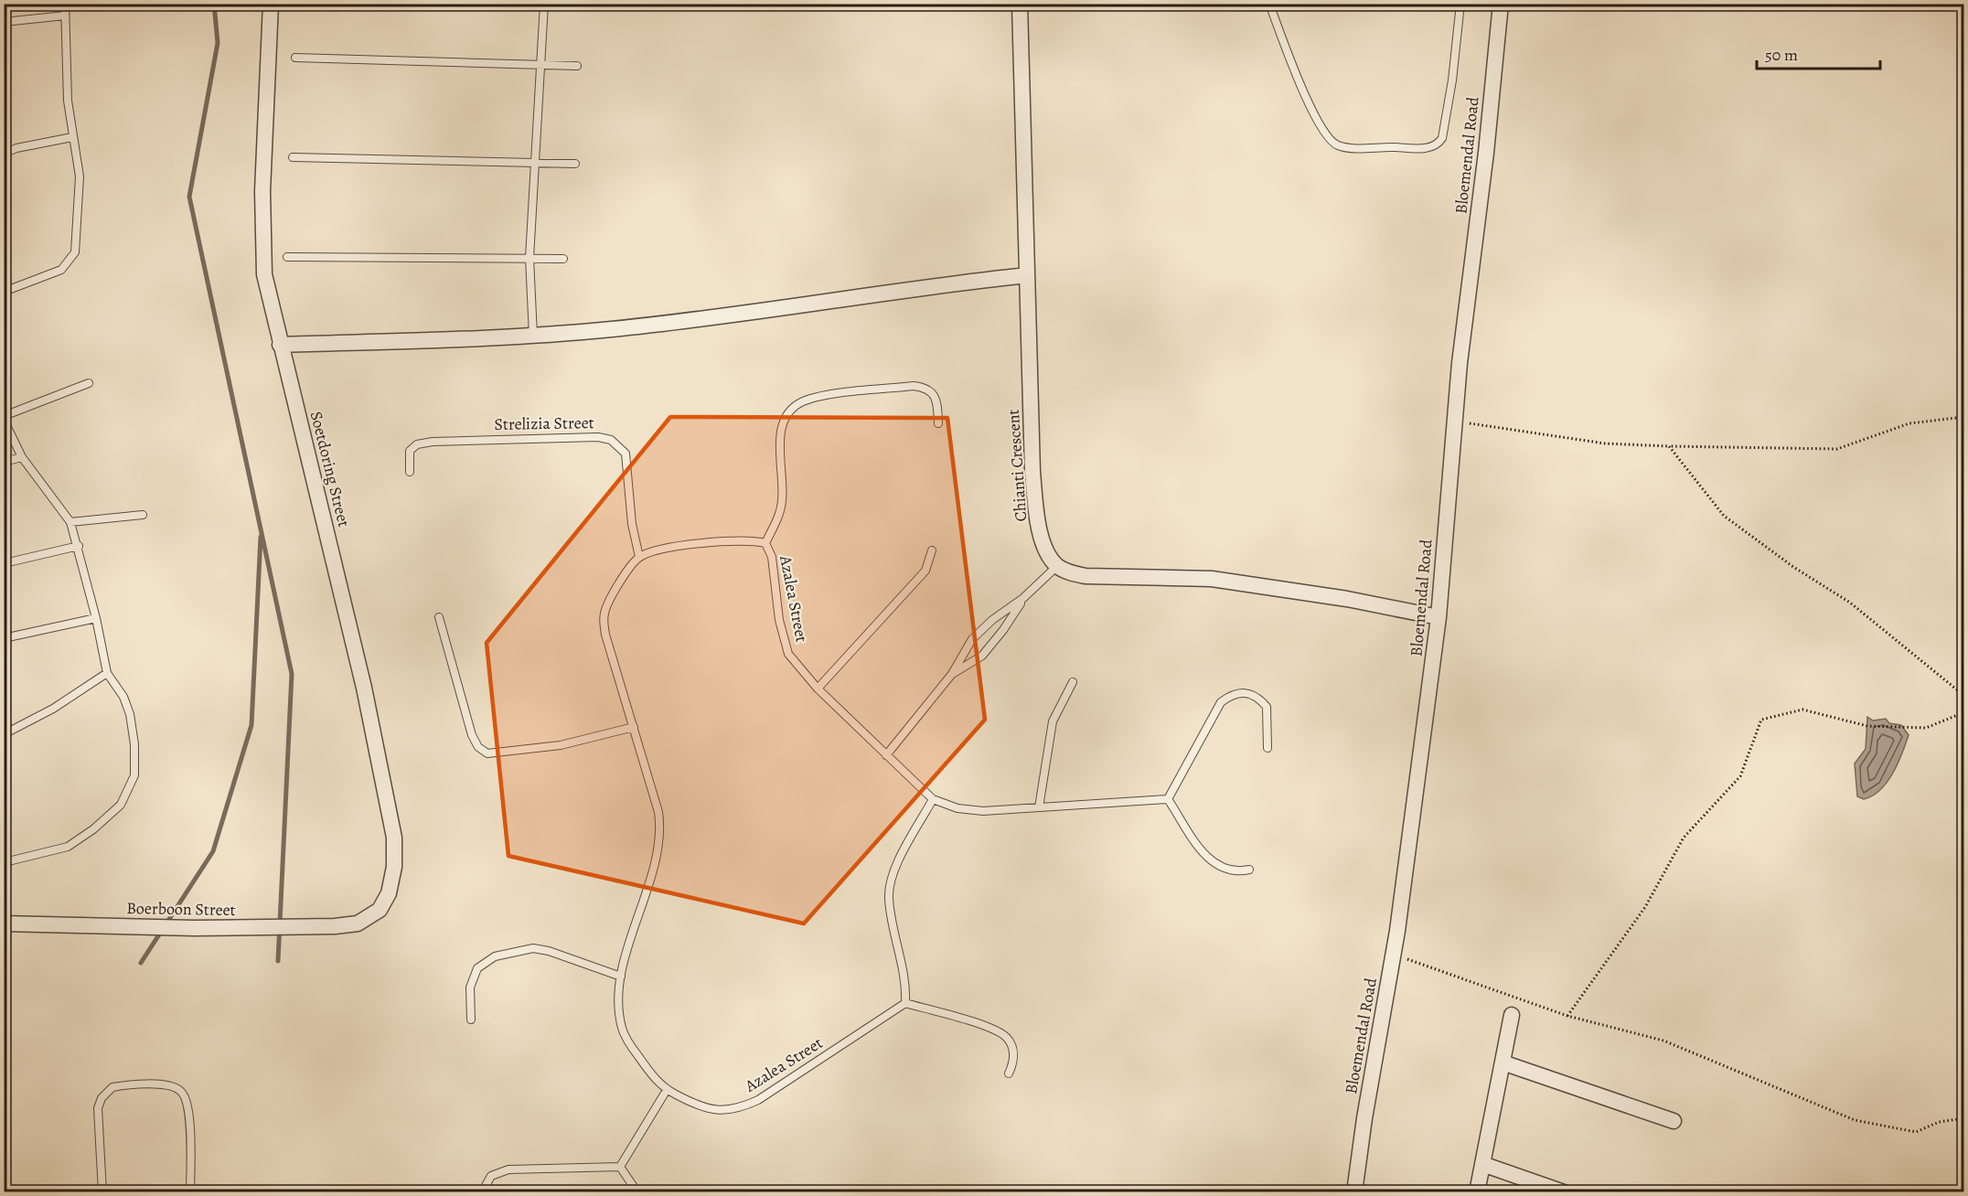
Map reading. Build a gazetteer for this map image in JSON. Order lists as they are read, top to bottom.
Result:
{
  "streets": {
    "street": [
      "Bloemendal Road",
      "Chianti Crescent",
      "Soetdoring Street",
      "Boerboon Street"
    ],
    "lane": ["Strelizia Street", "Azalea Street"]
  },
  "crossings": [
    ["Strelizia Street", "Azalea Street"],
    ["Soetdoring Street", "Boerboon Street"]
  ],
  "scale_bar": "50 m"
}
